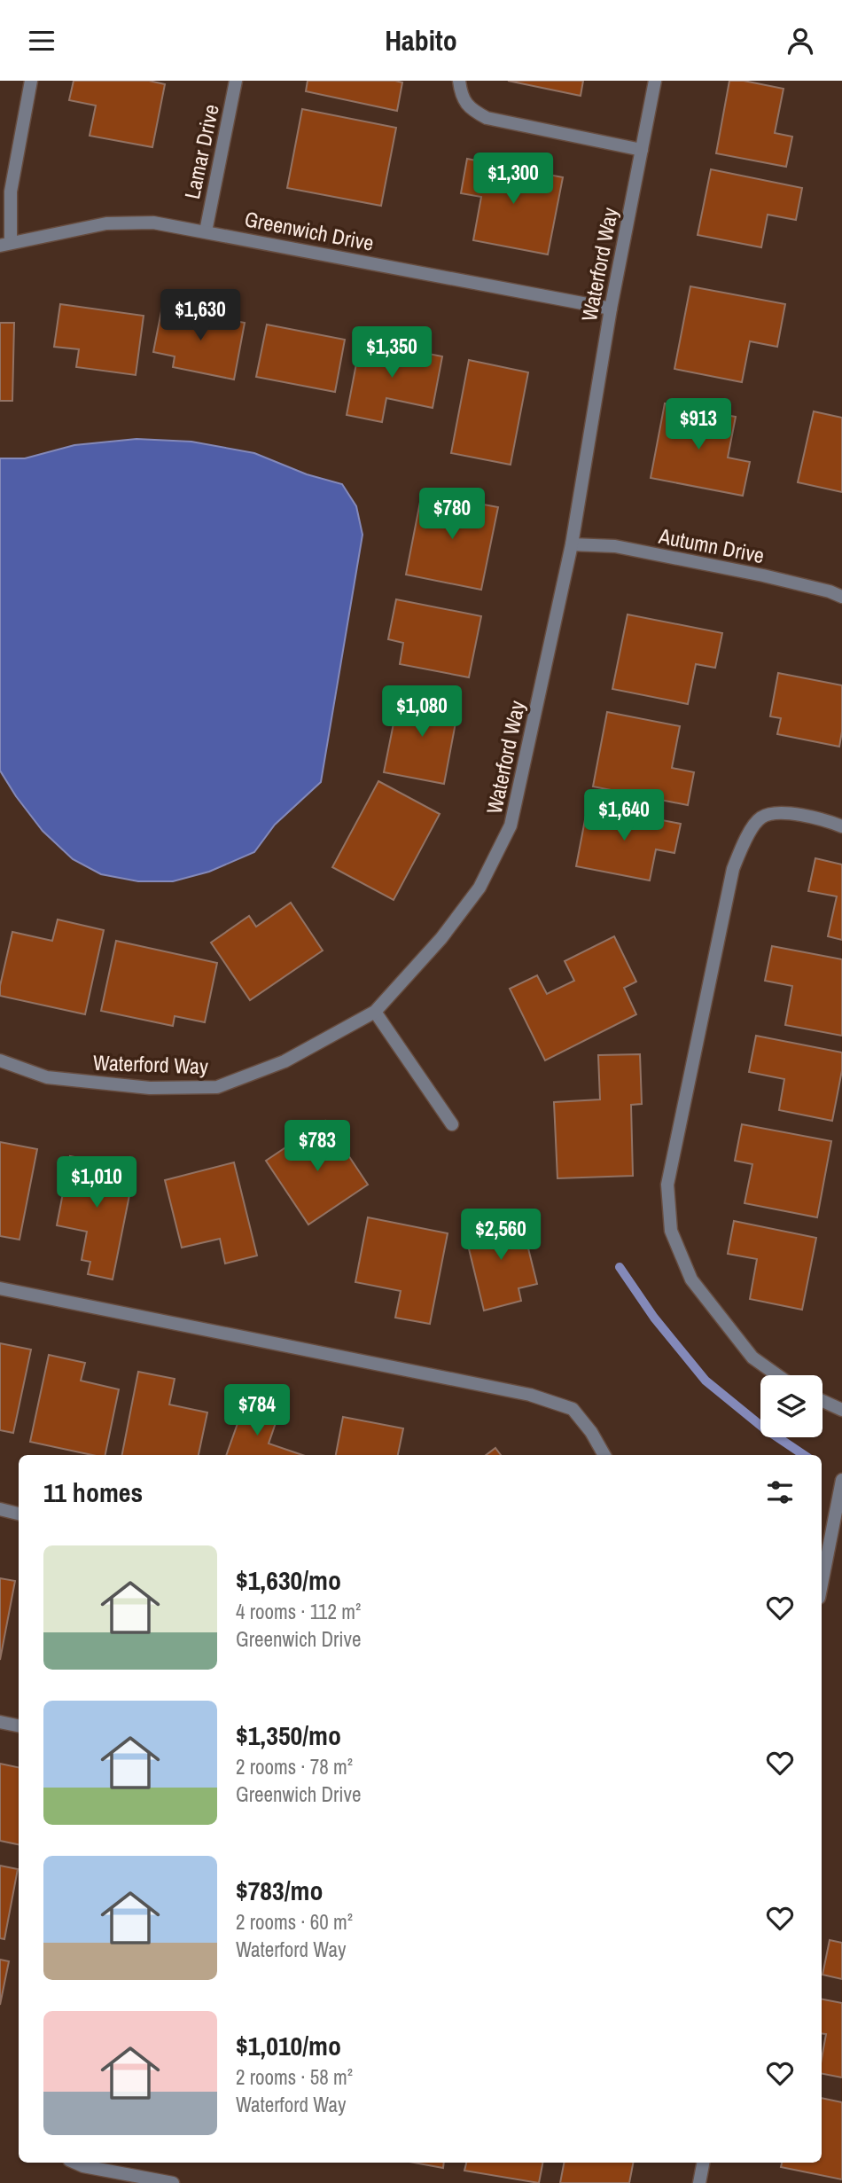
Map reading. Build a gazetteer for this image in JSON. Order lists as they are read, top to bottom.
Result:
{
  "streets": {
    "street": [
      "Lamar Drive",
      "Greenwich Drive",
      "Waterford Way",
      "Autumn Drive"
    ]
  },
  "crossings": [
    ["Lamar Drive", "Greenwich Drive"],
    ["Greenwich Drive", "Waterford Way"],
    ["Waterford Way", "Autumn Drive"]
  ],
  "page": {
    "header": "Habito",
    "price": [
      "$1,300",
      "$1,630",
      "$1,350",
      "$913",
      "$780",
      "$1,080",
      "$1,640",
      "$783",
      "$1,010",
      "$2,560",
      "$784"
    ],
    "heading": "11 homes",
    "list": [
      {
        "name": "$1,630/mo",
        "note": "4 rooms · 112 m² · Greenwich Drive"
      },
      {
        "name": "$1,350/mo",
        "note": "2 rooms · 78 m² · Greenwich Drive"
      },
      {
        "name": "$783/mo",
        "note": "2 rooms · 60 m² · Waterford Way"
      },
      {
        "name": "$1,010/mo",
        "note": "2 rooms · 58 m² · Waterford Way"
      }
    ]
  }
}
